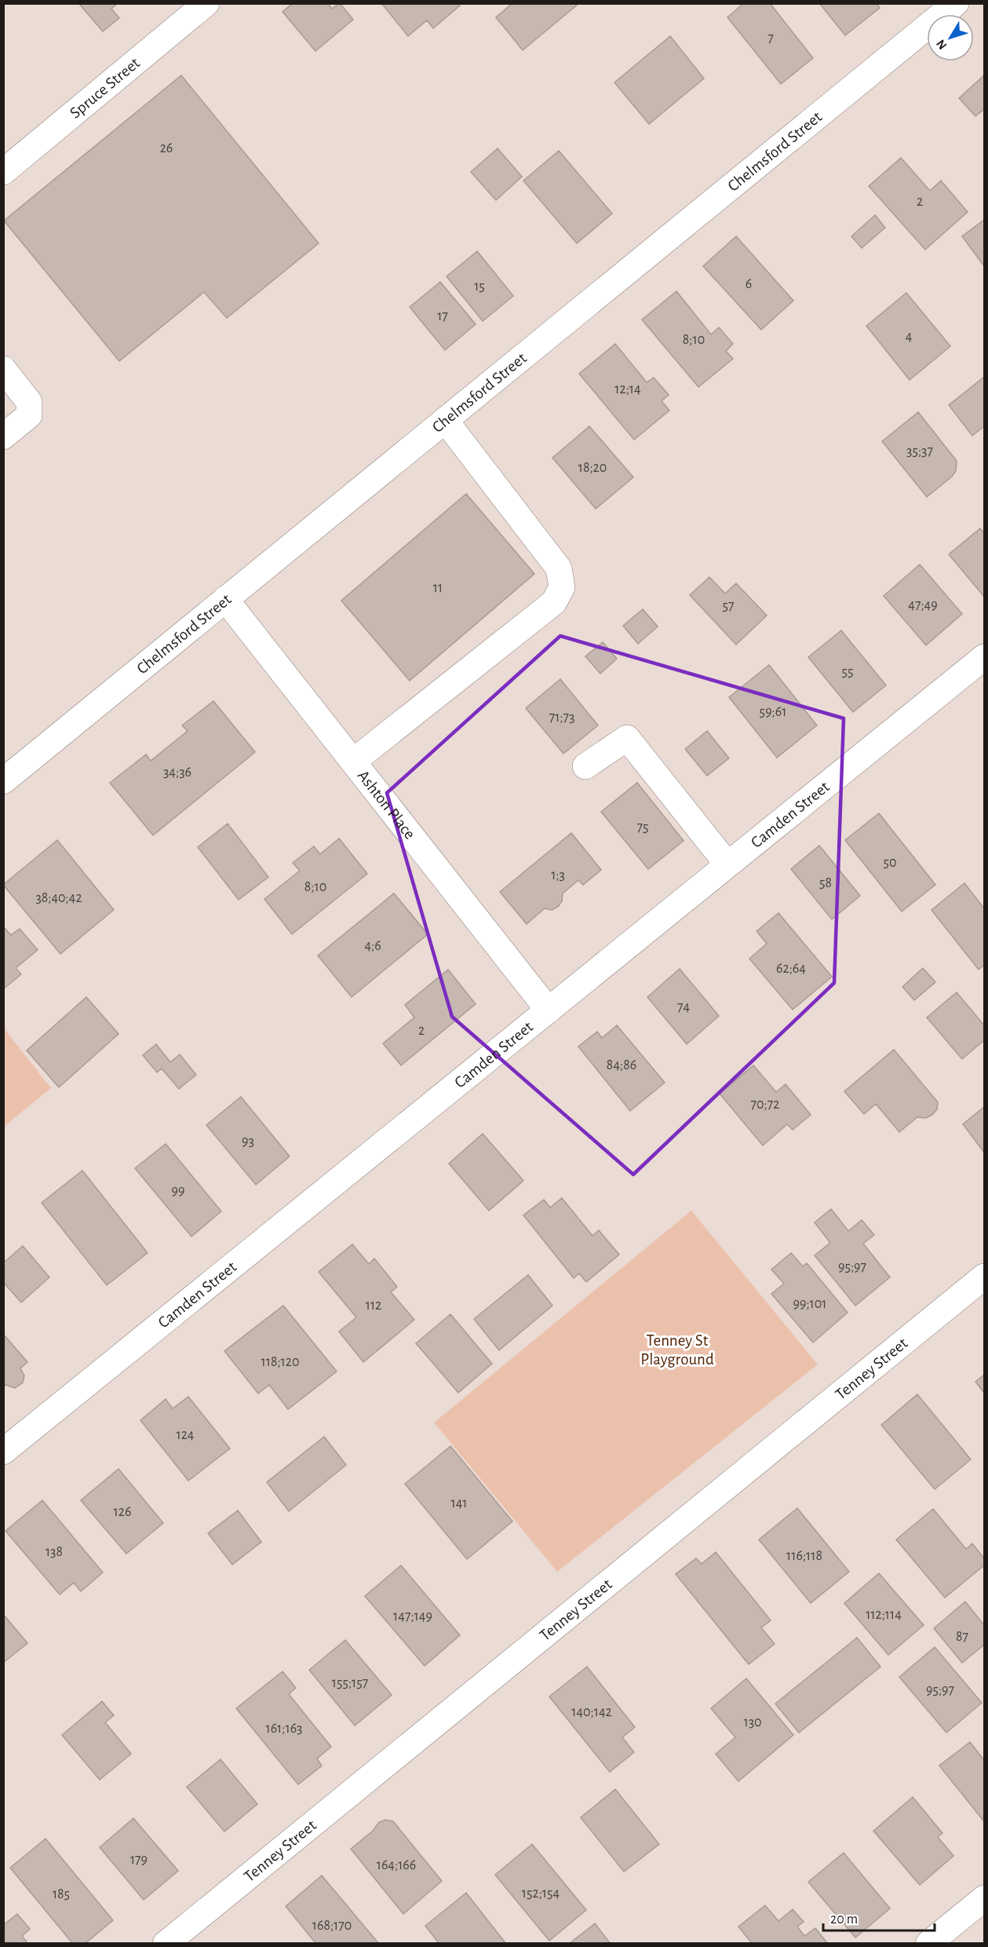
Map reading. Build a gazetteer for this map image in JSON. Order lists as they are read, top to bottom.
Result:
{
  "streets": {
    "street": [
      "Spruce Street",
      "Chelmsford Street",
      "Ashton Place",
      "Camden Street",
      "Tenney Street"
    ]
  },
  "crossings": [
    ["Chelmsford Street", "Ashton Place"],
    ["Ashton Place", "Camden Street"]
  ],
  "parks": ["Tenney St Playground"],
  "house_numbers": [
    "7",
    "26",
    "2",
    "6",
    "15",
    "17",
    "4",
    "8;10",
    "12;14",
    "35;37",
    "18;20",
    "11",
    "47;49",
    "57",
    "55",
    "59;61",
    "71;73",
    "34;36",
    "75",
    "50",
    "1;3",
    "58",
    "8;10",
    "38;40;42",
    "4;6",
    "62;64",
    "74",
    "2",
    "84;86",
    "70;72",
    "93",
    "99",
    "95;97",
    "99;101",
    "112",
    "118;120",
    "124",
    "141",
    "126",
    "138",
    "116;118",
    "112;114",
    "147;149",
    "87",
    "155;157",
    "95;97",
    "140;142",
    "130",
    "161;163",
    "179",
    "164;166",
    "152;154",
    "185",
    "168;170"
  ],
  "scale_bar": "20 m",
  "north": "bottom left"
}
